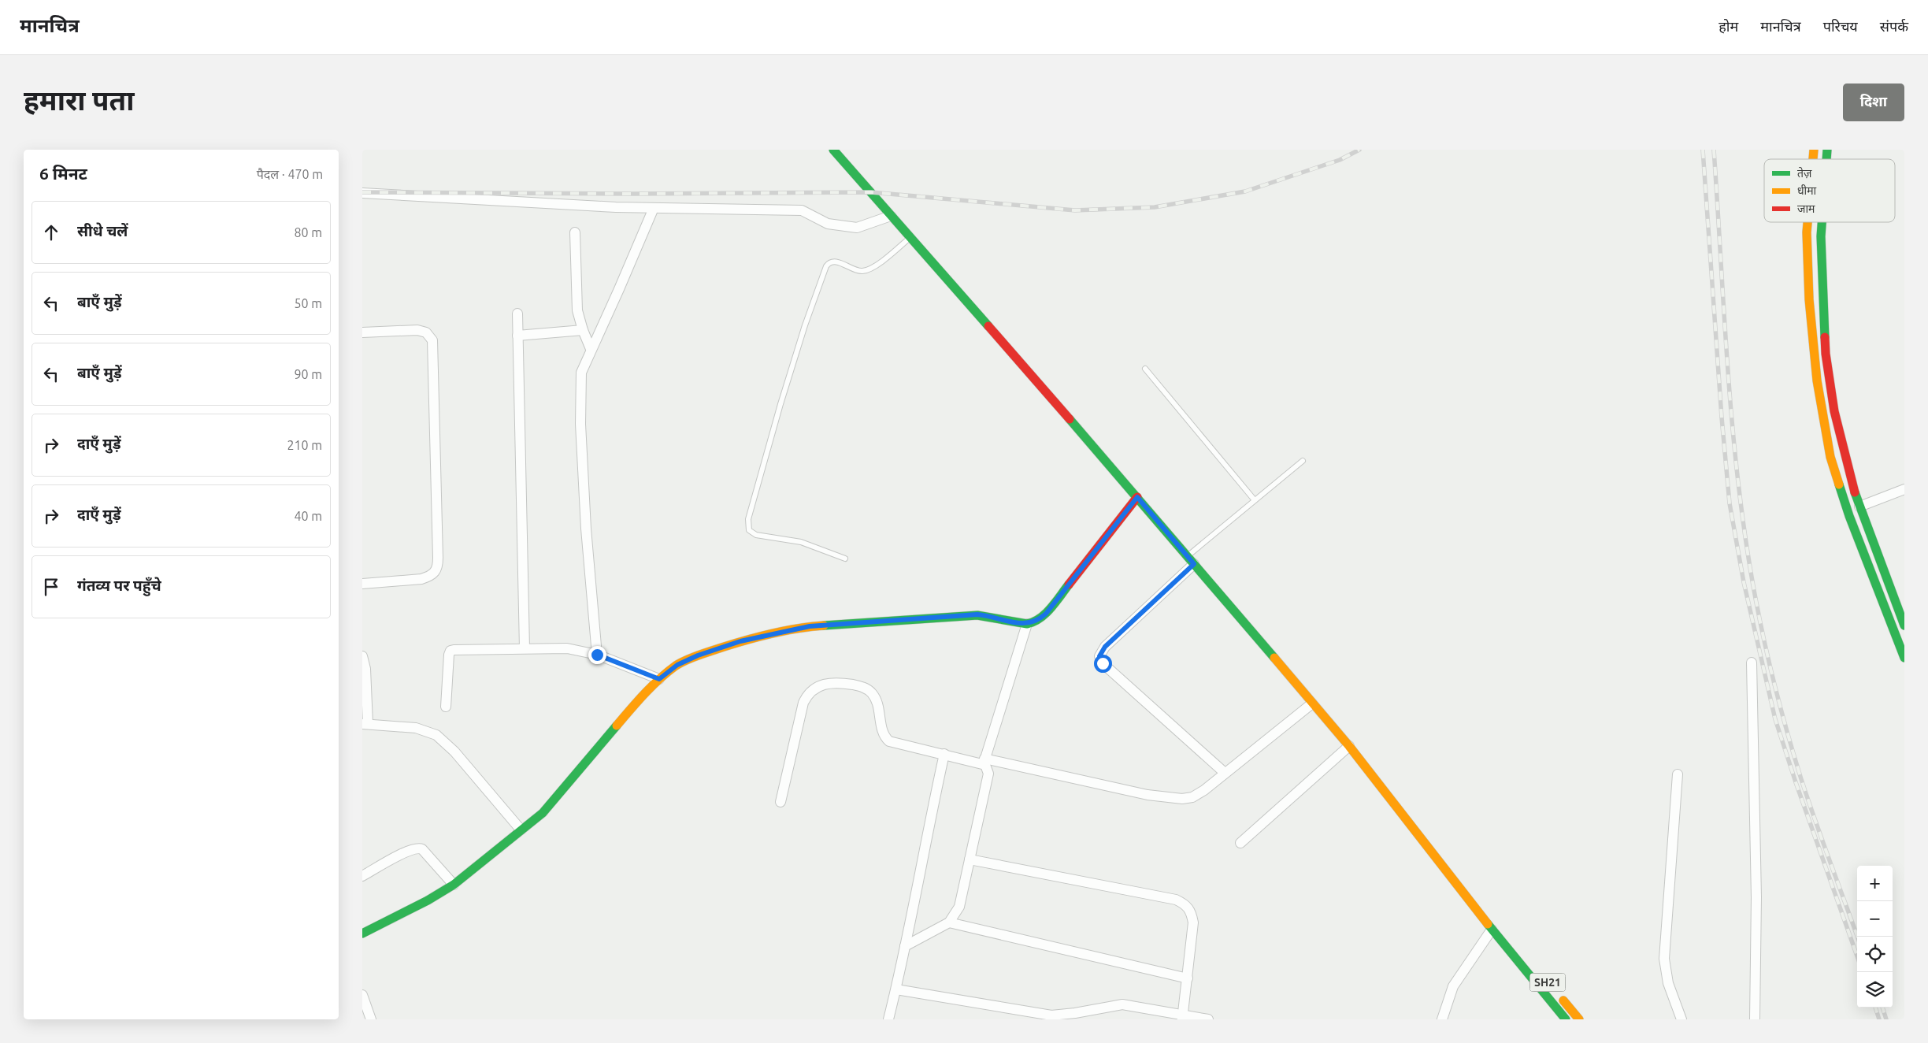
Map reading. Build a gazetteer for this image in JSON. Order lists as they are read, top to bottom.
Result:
{
  "streets": {
    "street": ["SH21"]
  },
  "legend": ["तेज़", "धीमा", "जाम"],
  "page": {
    "header": "मानचित्र",
    "nav": [
      "होम",
      "मानचित्र",
      "परिचय",
      "संपर्क"
    ],
    "buttons": "दिशा",
    "title": "हमारा पता",
    "heading": ["6 मिनट", "पैदल · 470 m"],
    "list": [
      ["सीधे चलें", "80 m"],
      ["बाएँ मुड़ें", "50 m"],
      ["बाएँ मुड़ें", "90 m"],
      ["दाएँ मुड़ें", "210 m"],
      ["दाएँ मुड़ें", "40 m"],
      "गंतव्य पर पहुँचे"
    ],
    "map_buttons": ["+", "−"]
  }
}
